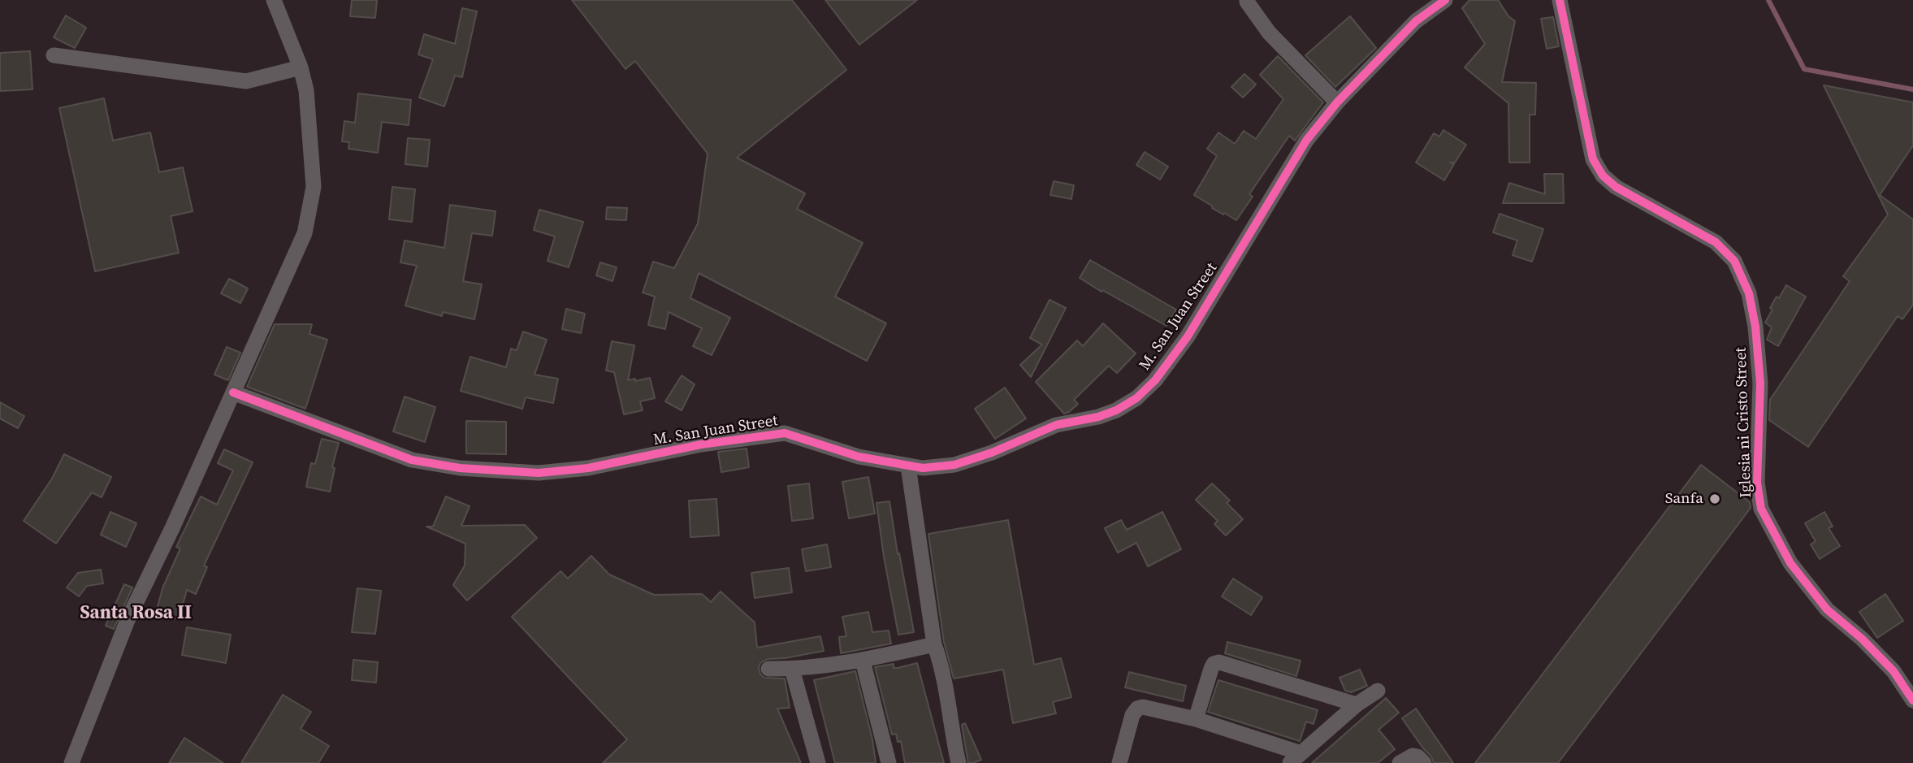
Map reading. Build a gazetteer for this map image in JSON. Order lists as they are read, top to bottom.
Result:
{
  "streets": {
    "street": ["M. San Juan Street", "Iglesia ni Cristo Street"]
  },
  "districts": ["Santa Rosa II"],
  "places": ["Sanfa"]
}
